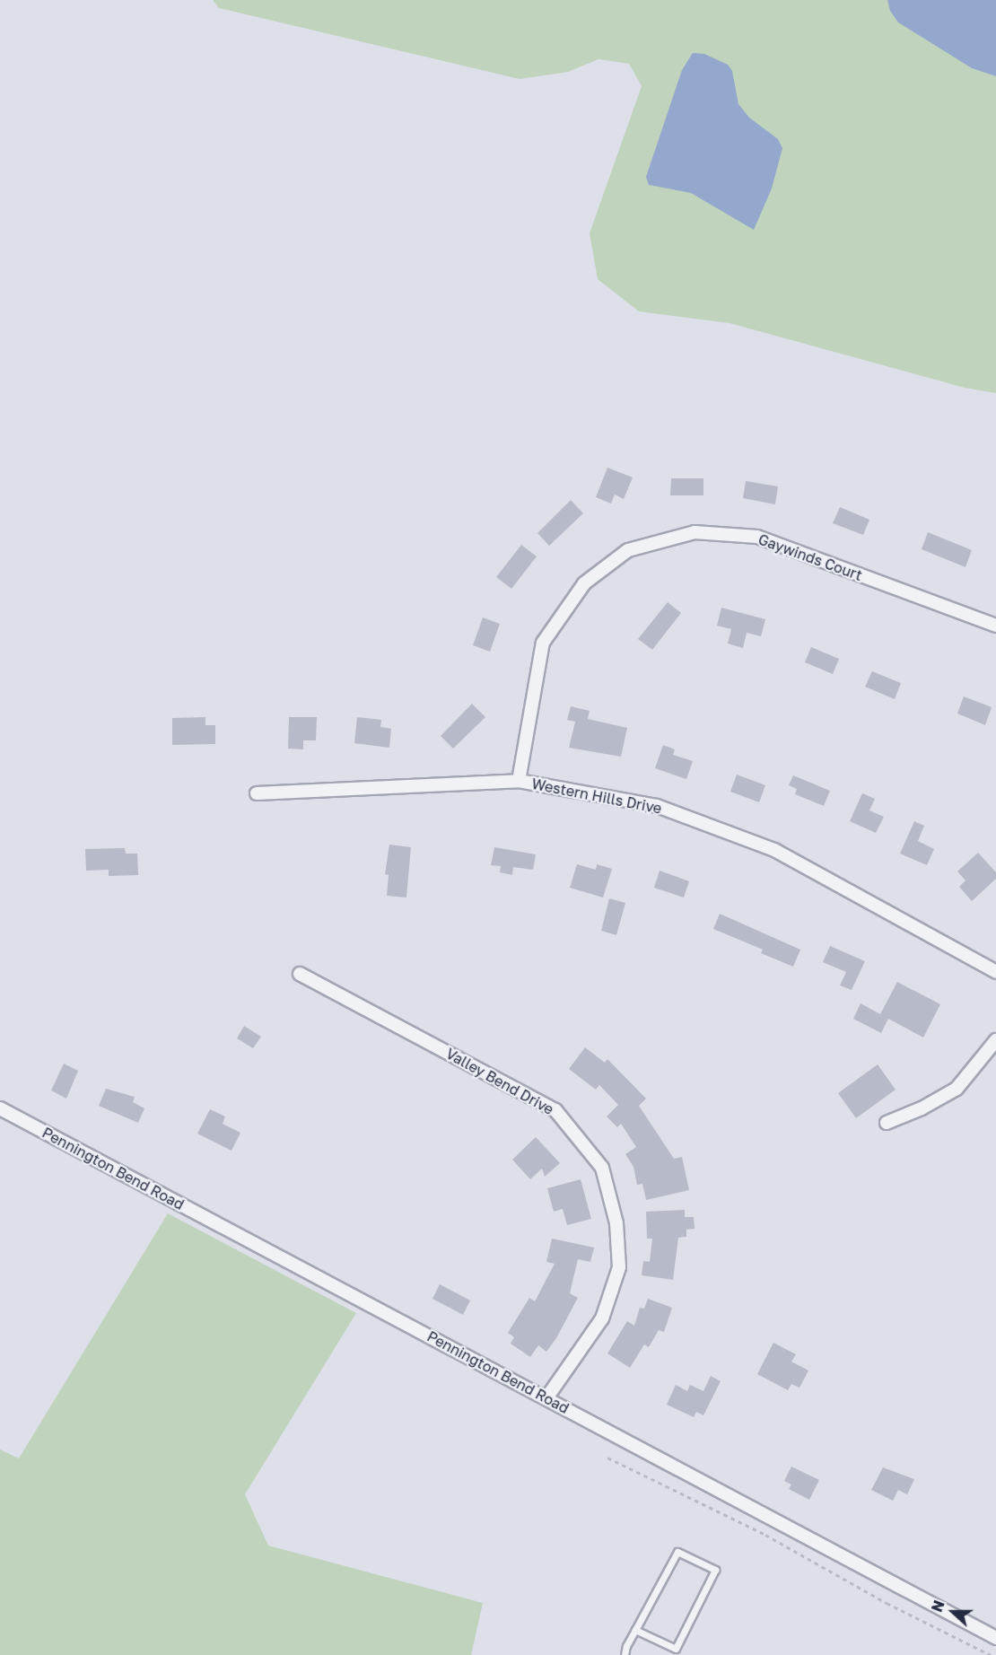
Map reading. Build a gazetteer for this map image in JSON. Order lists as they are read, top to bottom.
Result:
{
  "streets": {
    "street": [
      "Gaywinds Court",
      "Western Hills Drive",
      "Valley Bend Drive",
      "Pennington Bend Road"
    ]
  },
  "crossings": [
    ["Gaywinds Court", "Western Hills Drive"],
    ["Valley Bend Drive", "Pennington Bend Road"]
  ],
  "north": "left"
}
